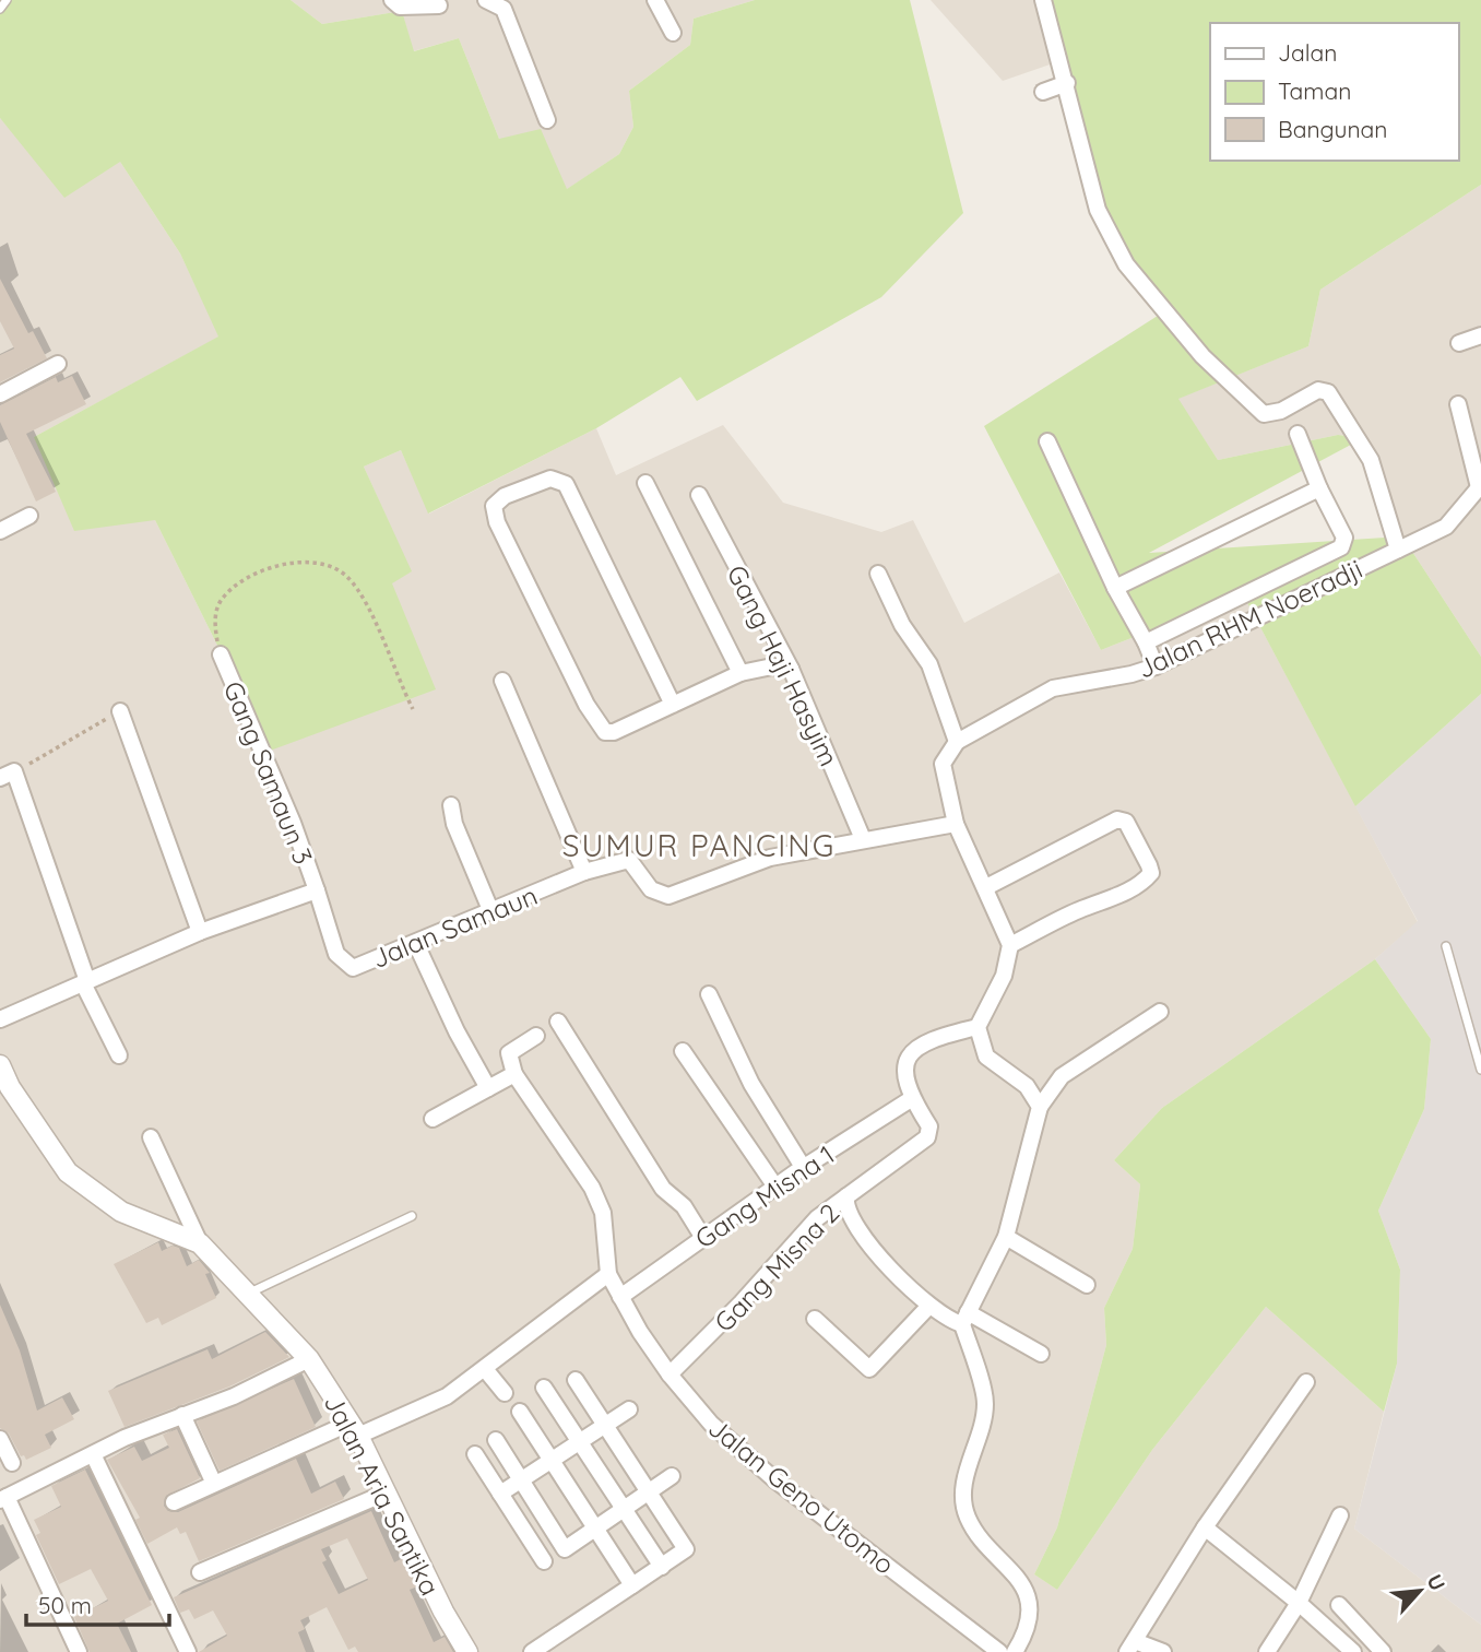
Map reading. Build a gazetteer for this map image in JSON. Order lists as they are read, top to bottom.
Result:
{
  "streets": {
    "street": [
      "Jalan RHM Noeradji",
      "Gang Haji Hasyim",
      "Gang Samaun 3",
      "Jalan Samaun",
      "Gang Misna 1",
      "Gang Misna 2",
      "Jalan Aria Santika",
      "Jalan Geno Utomo"
    ]
  },
  "crossings": [
    ["Gang Haji Hasyim", "Jalan Samaun"],
    ["Gang Samaun 3", "Jalan Samaun"],
    ["Gang Misna 1", "Gang Misna 2"],
    ["Gang Misna 1", "Jalan Geno Utomo"],
    ["Gang Misna 2", "Jalan Geno Utomo"]
  ],
  "districts": ["SUMUR PANCING"],
  "legend": ["Jalan", "Taman", "Bangunan"],
  "scale_bar": "50 m",
  "north": "top right"
}
